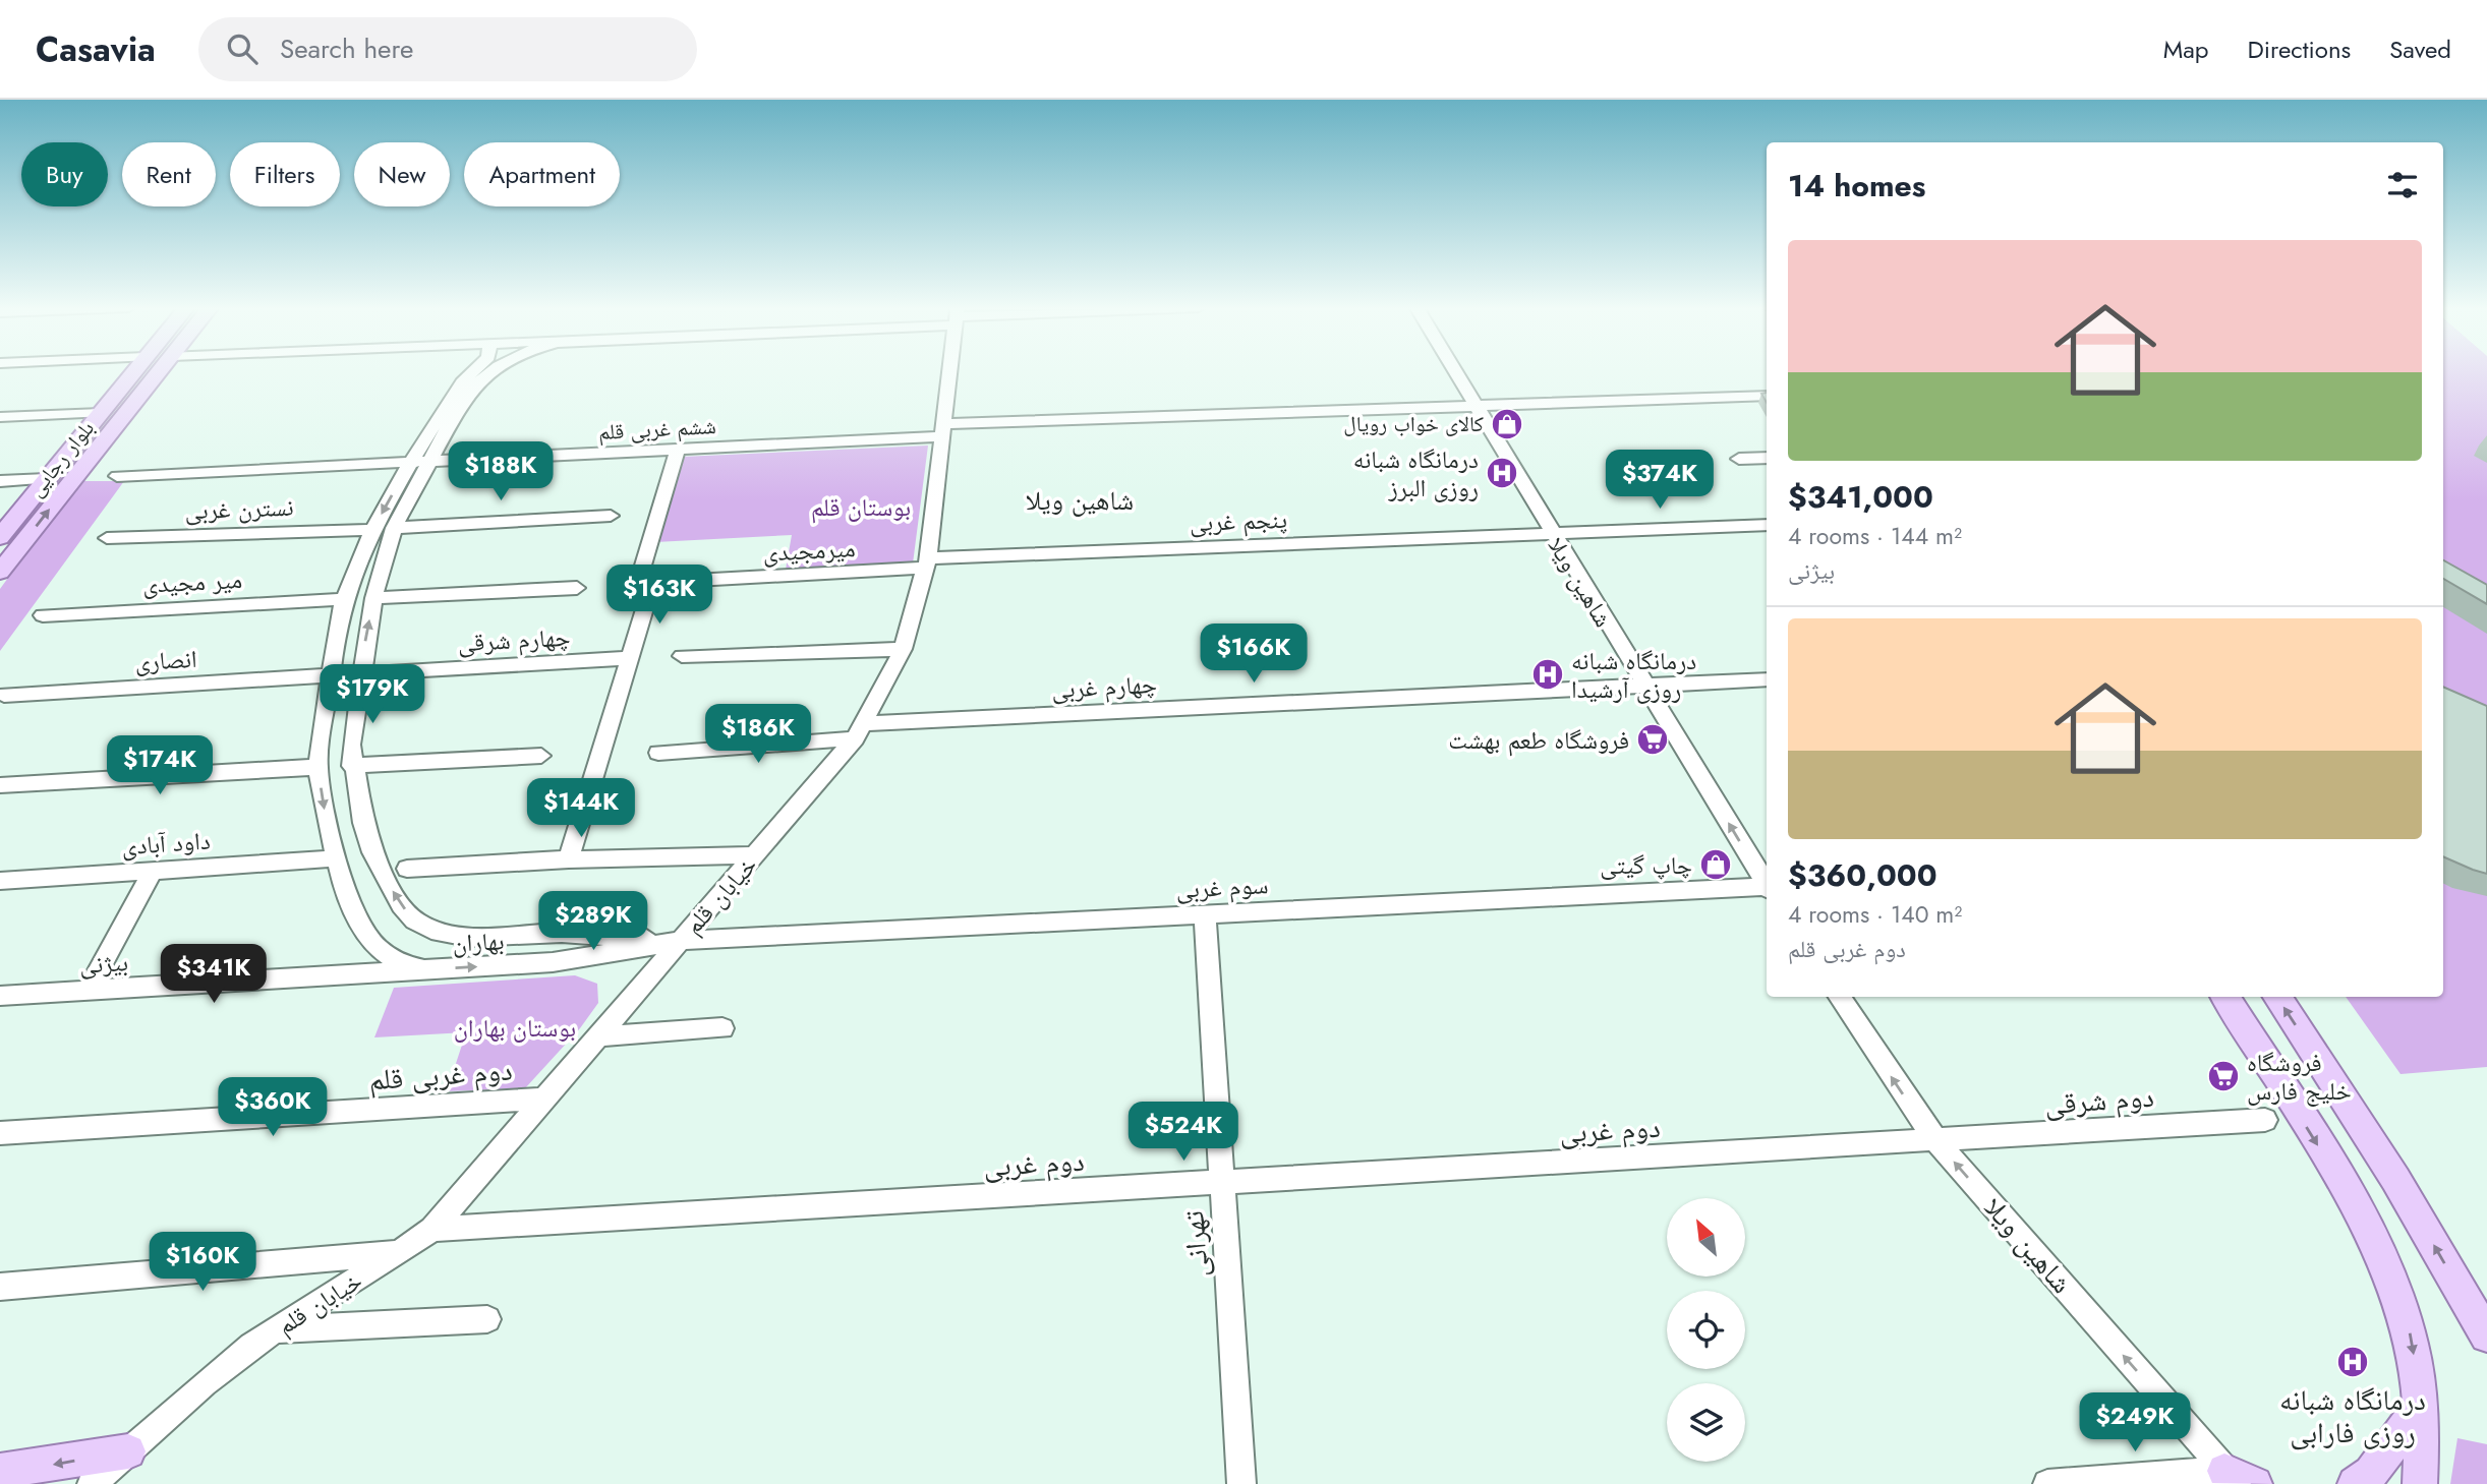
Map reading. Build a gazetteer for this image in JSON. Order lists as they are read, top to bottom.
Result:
{
  "streets": {
    "main road": ["بلوار رجایی"],
    "street": [
      "ششم غربی قلم",
      "نسترن غربی",
      "پنجم غربی",
      "میرمجیدی",
      "میر مجیدی",
      "شاهین ویلا",
      "چهارم شرقی",
      "انصاری",
      "چهارم غربی",
      "داود آبادی",
      "سوم غربی",
      "خیابان قلم",
      "بهاران",
      "بیژنی",
      "دوم غربی قلم",
      "دوم شرقی",
      "دوم غربی",
      "تهرانی"
    ]
  },
  "crossings": [
    ["ششم غربی قلم", "شاهین ویلا"],
    ["ششم غربی قلم", "خیابان قلم"],
    ["ششم غربی قلم", "بهاران"],
    ["نسترن غربی", "بهاران"],
    ["پنجم غربی", "میرمجیدی"],
    ["پنجم غربی", "شاهین ویلا"],
    ["پنجم غربی", "خیابان قلم"],
    ["میرمجیدی", "خیابان قلم"],
    ["میر مجیدی", "بهاران"],
    ["شاهین ویلا", "چهارم غربی"],
    ["شاهین ویلا", "دوم شرقی"],
    ["شاهین ویلا", "دوم غربی"],
    ["چهارم شرقی", "انصاری"],
    ["چهارم شرقی", "بهاران"],
    ["انصاری", "بهاران"],
    ["چهارم غربی", "خیابان قلم"],
    ["داود آبادی", "بهاران"],
    ["سوم غربی", "خیابان قلم"],
    ["سوم غربی", "بهاران"],
    ["سوم غربی", "تهرانی"],
    ["خیابان قلم", "بهاران"],
    ["خیابان قلم", "دوم غربی قلم"],
    ["خیابان قلم", "دوم غربی"],
    ["بهاران", "بیژنی"],
    ["دوم شرقی", "دوم غربی"],
    ["دوم غربی", "تهرانی"]
  ],
  "one_way": ["شاهین ویلا"],
  "districts": ["شاهین ویلا"],
  "parks": ["بوستان قلم", "بوستان بهاران"],
  "places": {
    "shop": ["کالای خواب رویال", "چاپ گیتی"],
    "hospital": ["درمانگاه شبانه روزی البرز", "درمانگاه شبانه روزی آرشیدا", "درمانگاه شبانه روزی فارابی"],
    "supermarket": ["فروشگاه طعم بهشت", "فروشگاه خلیج فارس"]
  },
  "north": "top left",
  "page": {
    "header": "Casavia",
    "search": "Search here",
    "nav": ["Map", "Directions", "Saved"],
    "chip": [
      "Buy",
      "Rent",
      "Filters",
      "New",
      "Apartment"
    ],
    "heading": "14 homes",
    "list": [
      {
        "name": "$341,000",
        "note": "4 rooms · 144 m² · بیژنی"
      },
      {
        "name": "$360,000",
        "note": "4 rooms · 140 m² · دوم غربی قلم"
      }
    ],
    "price": [
      "$188K",
      "$374K",
      "$163K",
      "$166K",
      "$179K",
      "$186K",
      "$174K",
      "$144K",
      "$289K",
      "$341K",
      "$360K",
      "$524K",
      "$160K",
      "$249K"
    ]
  }
}
